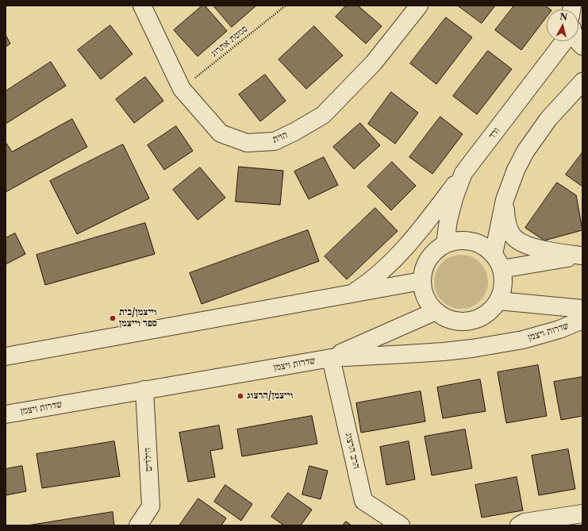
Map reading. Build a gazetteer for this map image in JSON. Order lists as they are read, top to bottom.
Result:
{
  "streets": {
    "street": [
      "ורד",
      "הזית",
      "שדרות ויצמן",
      "הרב הרצוג",
      "הילדים"
    ],
    "path": ["סמטת אתרוג"]
  },
  "crossings": [
    ["סמטת אתרוג", "הזית"],
    ["שדרות ויצמן", "הרב הרצוג"],
    ["שדרות ויצמן", "הילדים"]
  ],
  "places": ["וייצמן/בית ספר וייצמן", "וייצמן/הרצוג"],
  "north": "top"
}
